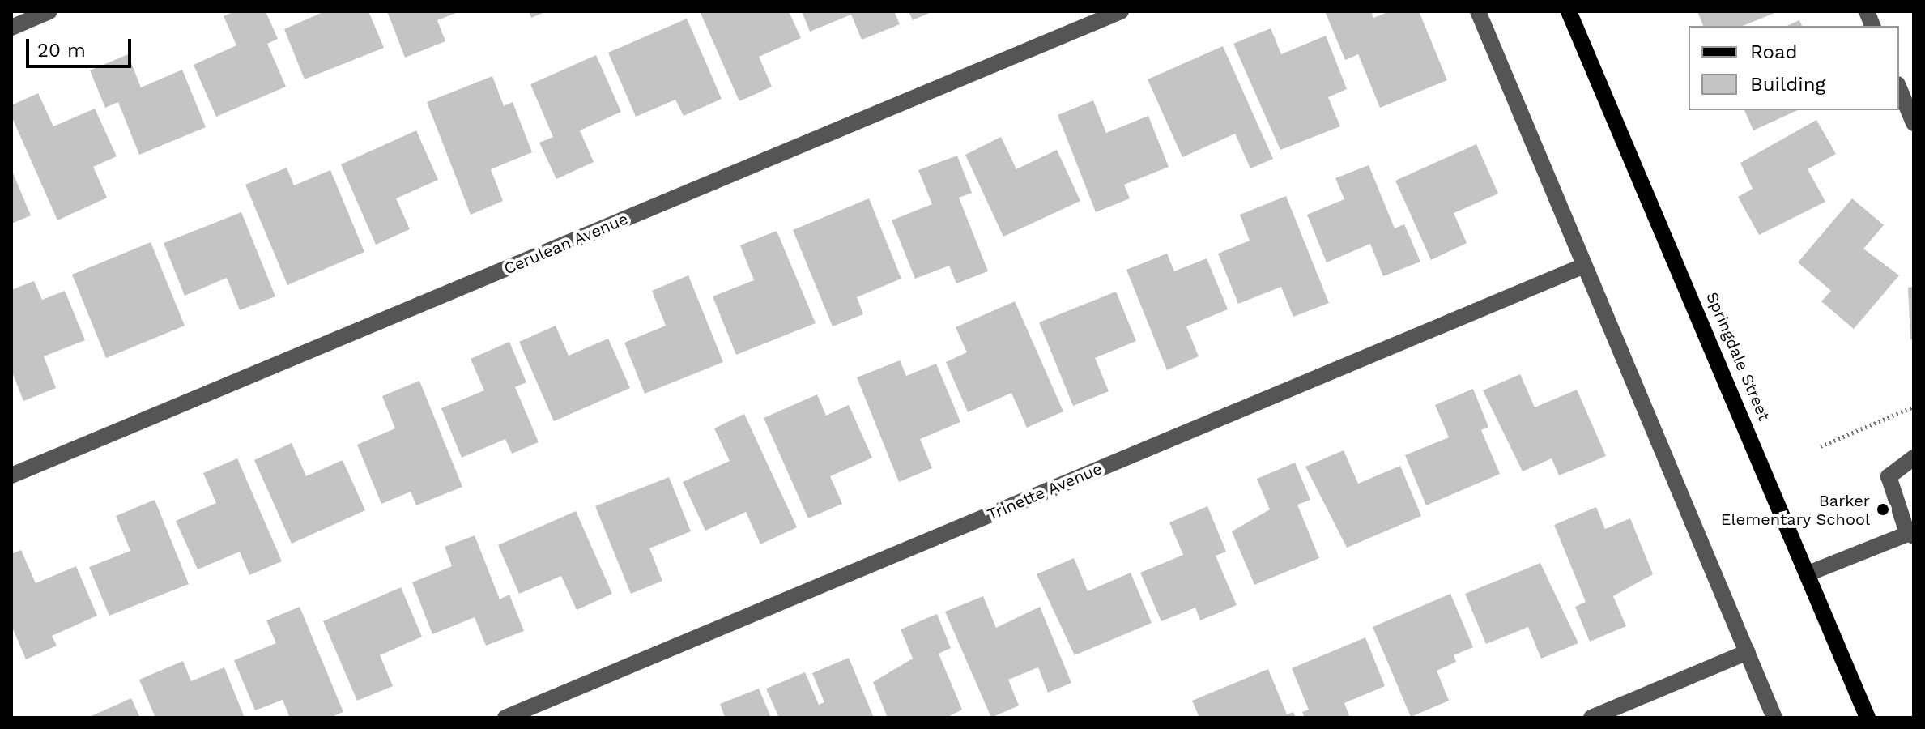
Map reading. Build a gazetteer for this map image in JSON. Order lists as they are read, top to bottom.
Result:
{
  "streets": {
    "main road": ["Springdale Street"],
    "street": ["Cerulean Avenue", "Trinette Avenue"]
  },
  "places": ["Barker Elementary School"],
  "legend": ["Road", "Building"],
  "scale_bar": "20 m"
}
